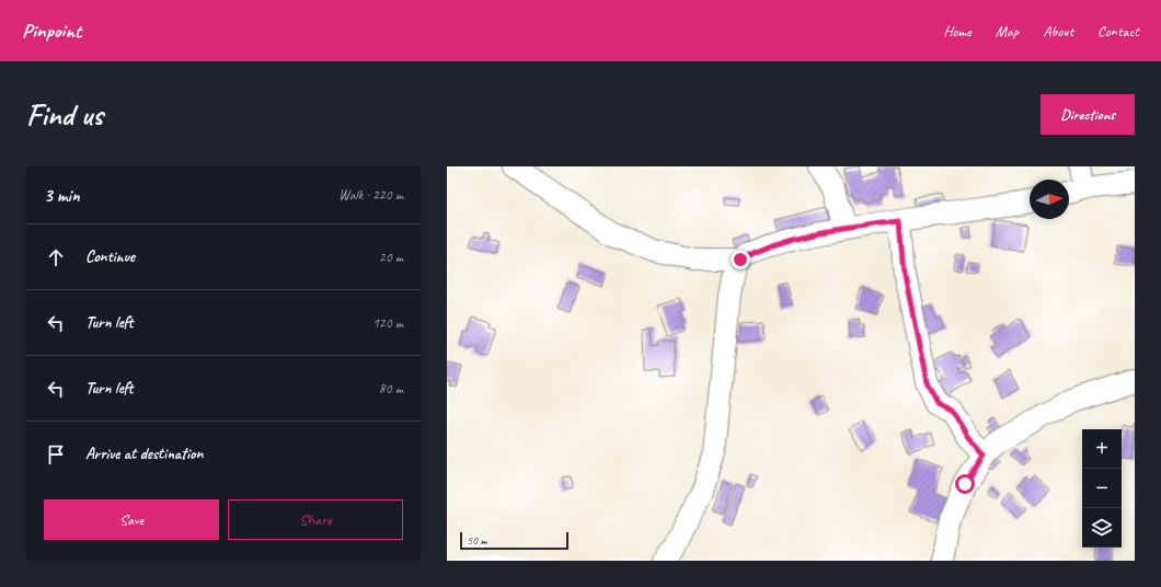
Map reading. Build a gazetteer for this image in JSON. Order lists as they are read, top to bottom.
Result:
{
  "scale_bar": "50 m",
  "north": "right",
  "page": {
    "header": "Pinpoint",
    "nav": [
      "Home",
      "Map",
      "About",
      "Contact"
    ],
    "buttons": [
      "Directions",
      ["Save", "Share"]
    ],
    "title": "Find us",
    "heading": ["3 min", "Walk · 220 m"],
    "list": [
      ["Continue", "20 m"],
      ["Turn left", "120 m"],
      ["Turn left", "80 m"],
      "Arrive at destination"
    ],
    "map_buttons": ["+", "−"],
    "scale": "50 m"
  }
}
